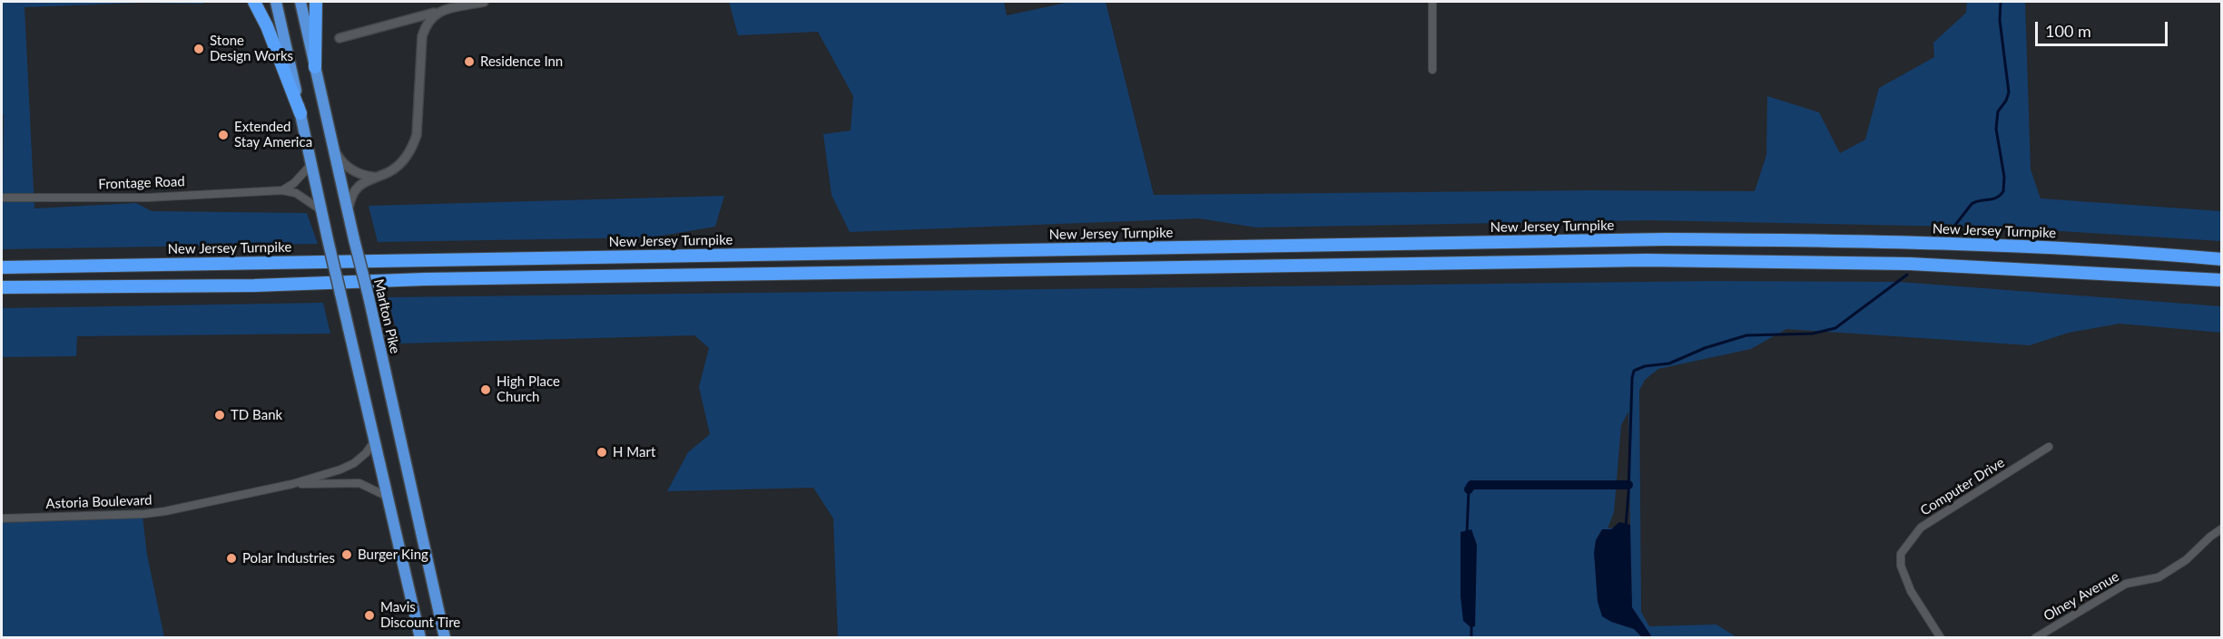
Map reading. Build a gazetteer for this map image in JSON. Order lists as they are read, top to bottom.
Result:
{
  "streets": {
    "highway": ["New Jersey Turnpike", "Marlton Pike"],
    "street": [
      "Frontage Road",
      "Computer Drive",
      "Astoria Boulevard",
      "Olney Avenue"
    ]
  },
  "places": [
    "Stone Design Works",
    "Residence Inn",
    "Extended Stay America",
    "High Place Church",
    "TD Bank",
    "H Mart",
    "Burger King",
    "Polar Industries",
    "Mavis Discount Tire"
  ],
  "scale_bar": "100 m"
}
